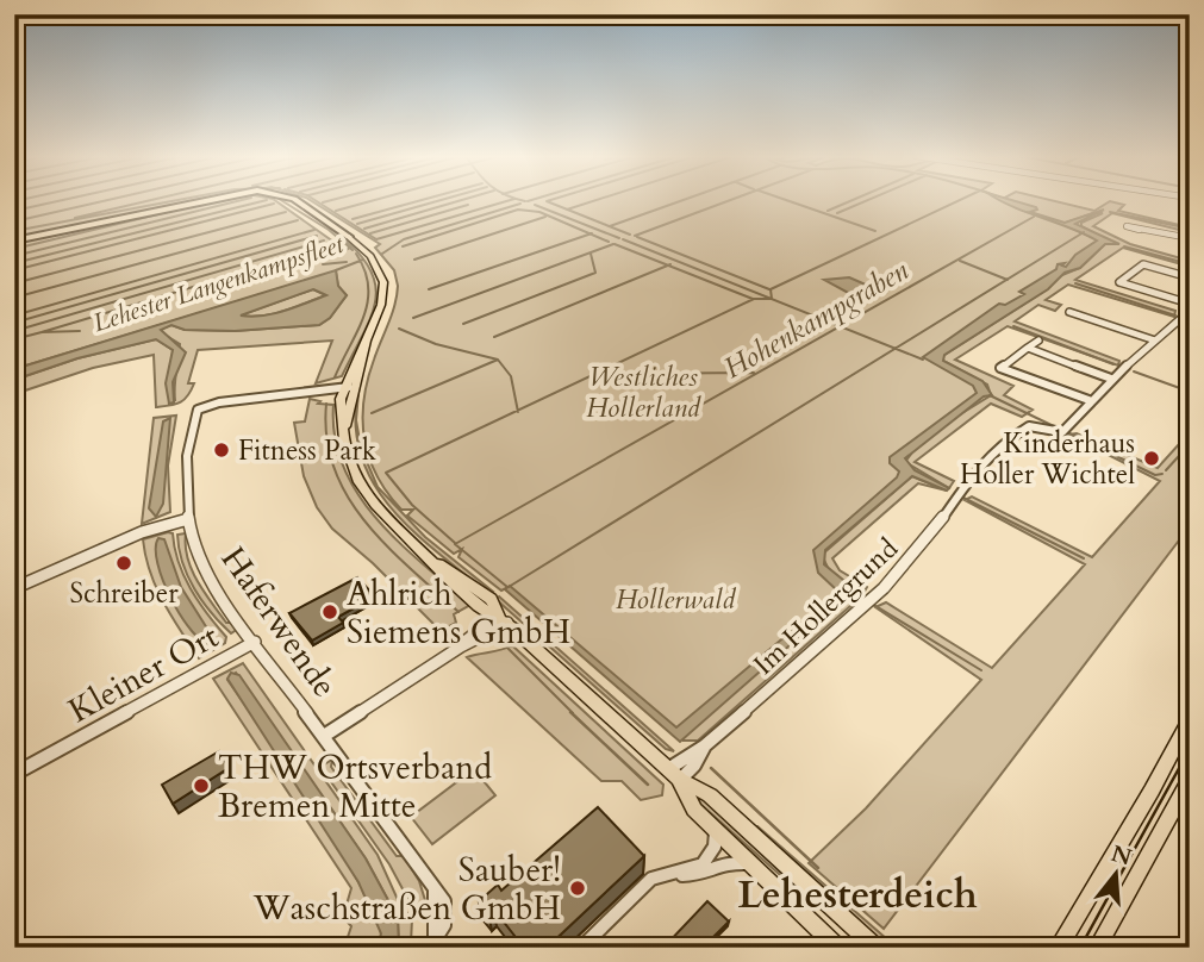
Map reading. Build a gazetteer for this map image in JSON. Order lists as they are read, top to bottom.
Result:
{
  "streets": {
    "street": ["Im Hollergrund", "Haferwende", "Kleiner Ort"]
  },
  "crossings": [
    ["Haferwende", "Kleiner Ort"]
  ],
  "districts": ["Lehesterdeich"],
  "water": ["Lehester Langenkampsfleet", "Hohenkampgraben"],
  "parks": ["Westliches Hollerland", "Hollerwald"],
  "places": [
    "Fitness Park",
    "Kinderhaus Holler Wichtel",
    "Schreiber",
    "Ahlrich Siemens GmbH",
    "THW Ortsverband Bremen Mitte",
    "Sauber! Waschstraßen GmbH"
  ],
  "north": "top"
}
